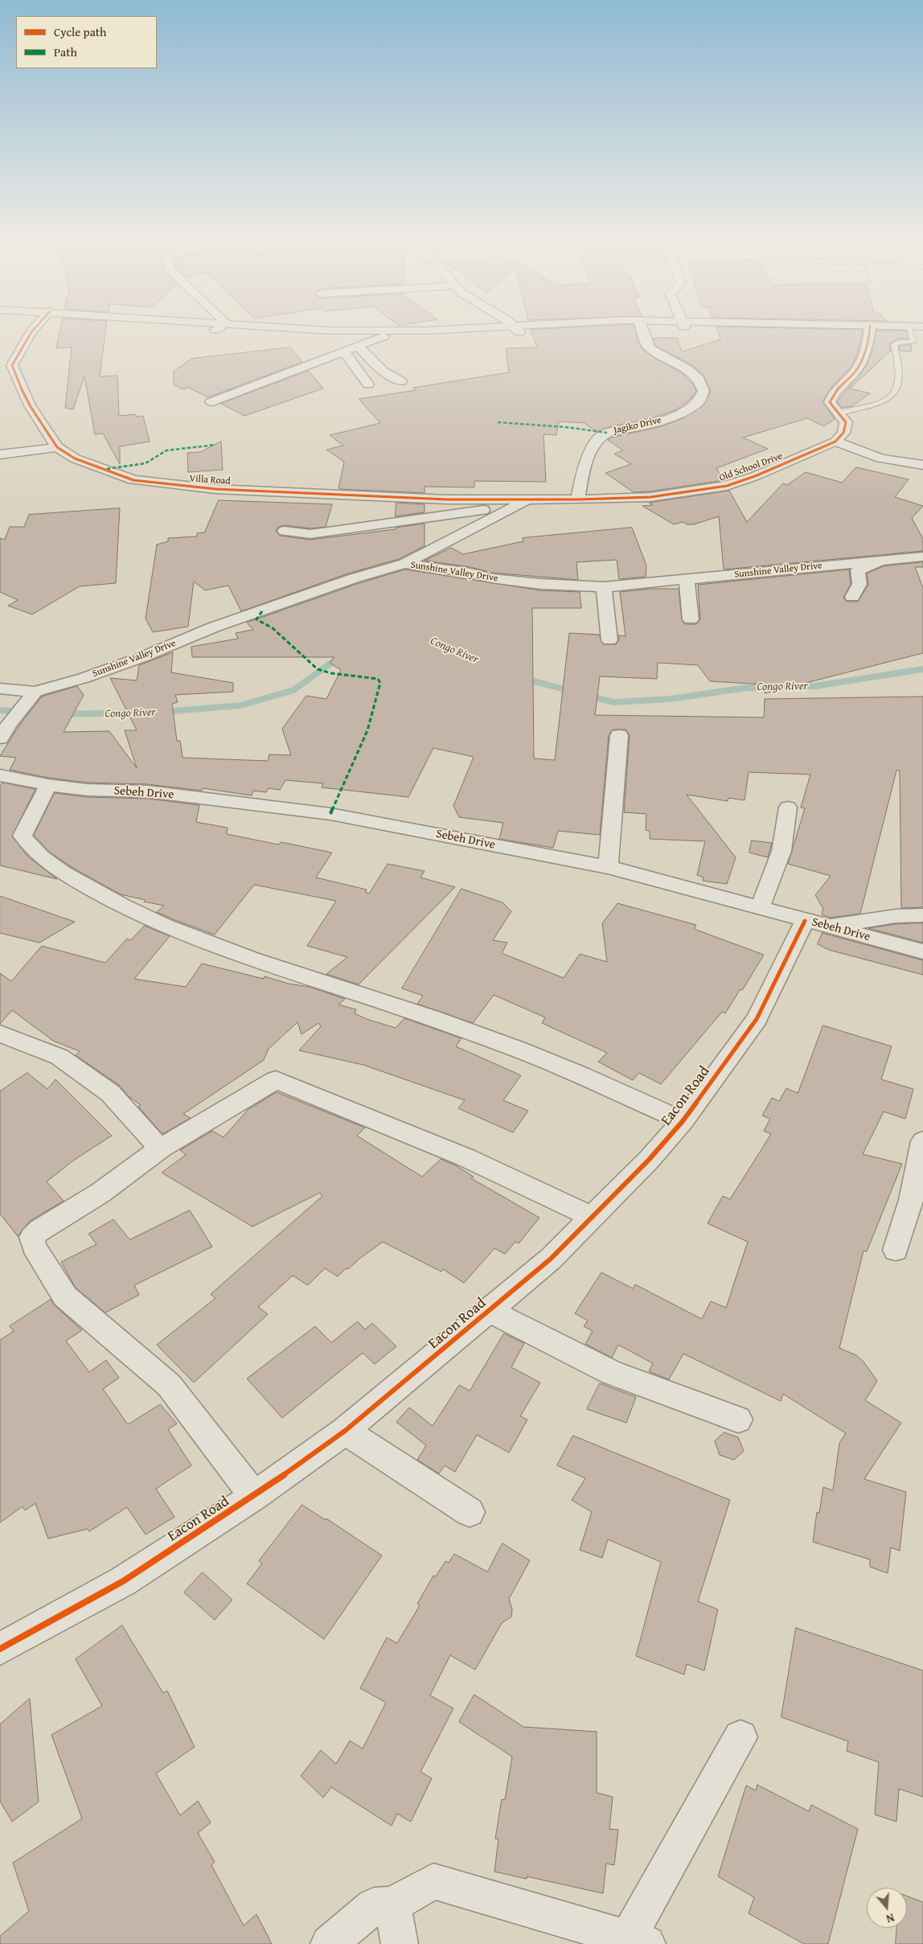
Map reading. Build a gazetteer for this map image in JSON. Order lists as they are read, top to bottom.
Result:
{
  "streets": {
    "street": [
      "Jagiko Drive",
      "Old School Drive",
      "Villa Road",
      "Sunshine Valley Drive",
      "Sebeh Drive",
      "Eacon Road"
    ]
  },
  "crossings": [
    ["Jagiko Drive", "Old School Drive"],
    ["Old School Drive", "Villa Road"],
    ["Sebeh Drive", "Eacon Road"]
  ],
  "water": ["Congo River"],
  "legend": ["Cycle path", "Path"],
  "north": "bottom"
}
